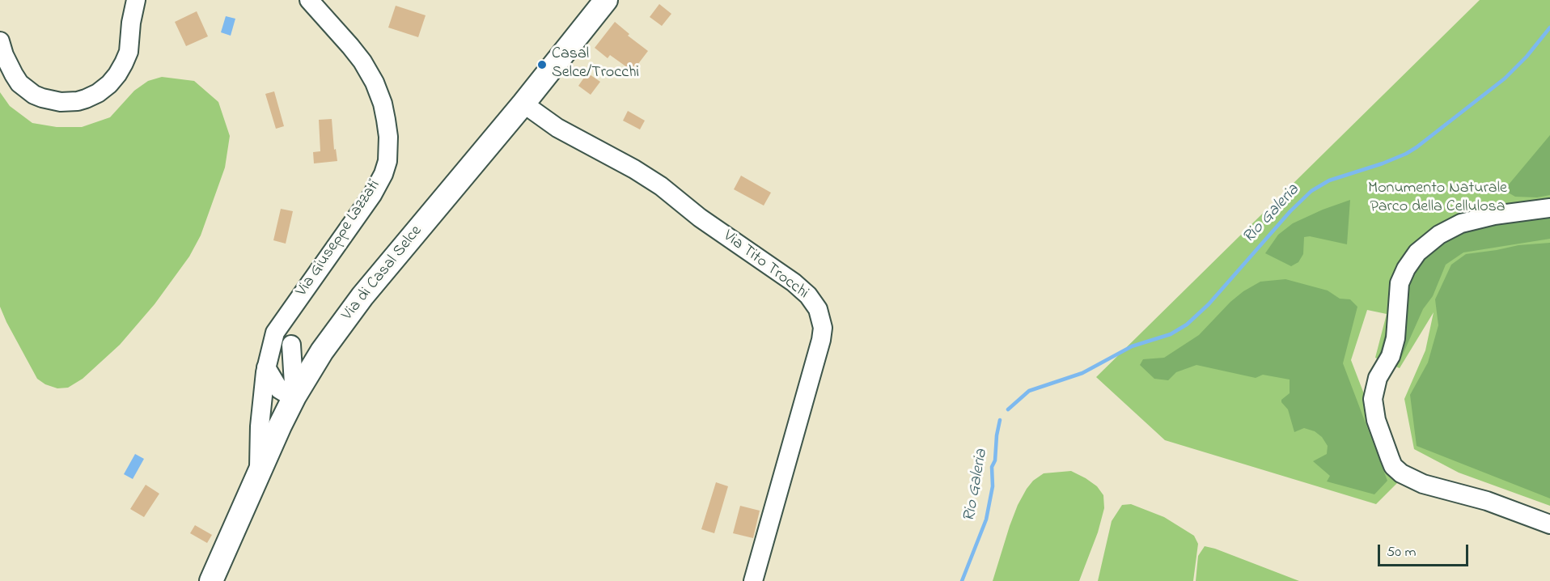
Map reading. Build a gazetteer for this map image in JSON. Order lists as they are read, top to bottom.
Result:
{
  "streets": {
    "main road": ["Via di Casal Selce"],
    "street": ["Via Giuseppe Lazzati", "Via Tito Trocchi"]
  },
  "crossings": [
    ["Via Giuseppe Lazzati", "Via di Casal Selce"],
    ["Via Tito Trocchi", "Via di Casal Selce"]
  ],
  "water": ["Rio Galeria"],
  "parks": ["Monumento Naturale Parco della Cellulosa"],
  "places": ["Casal Selce/Trocchi"],
  "scale_bar": "50 m"
}
